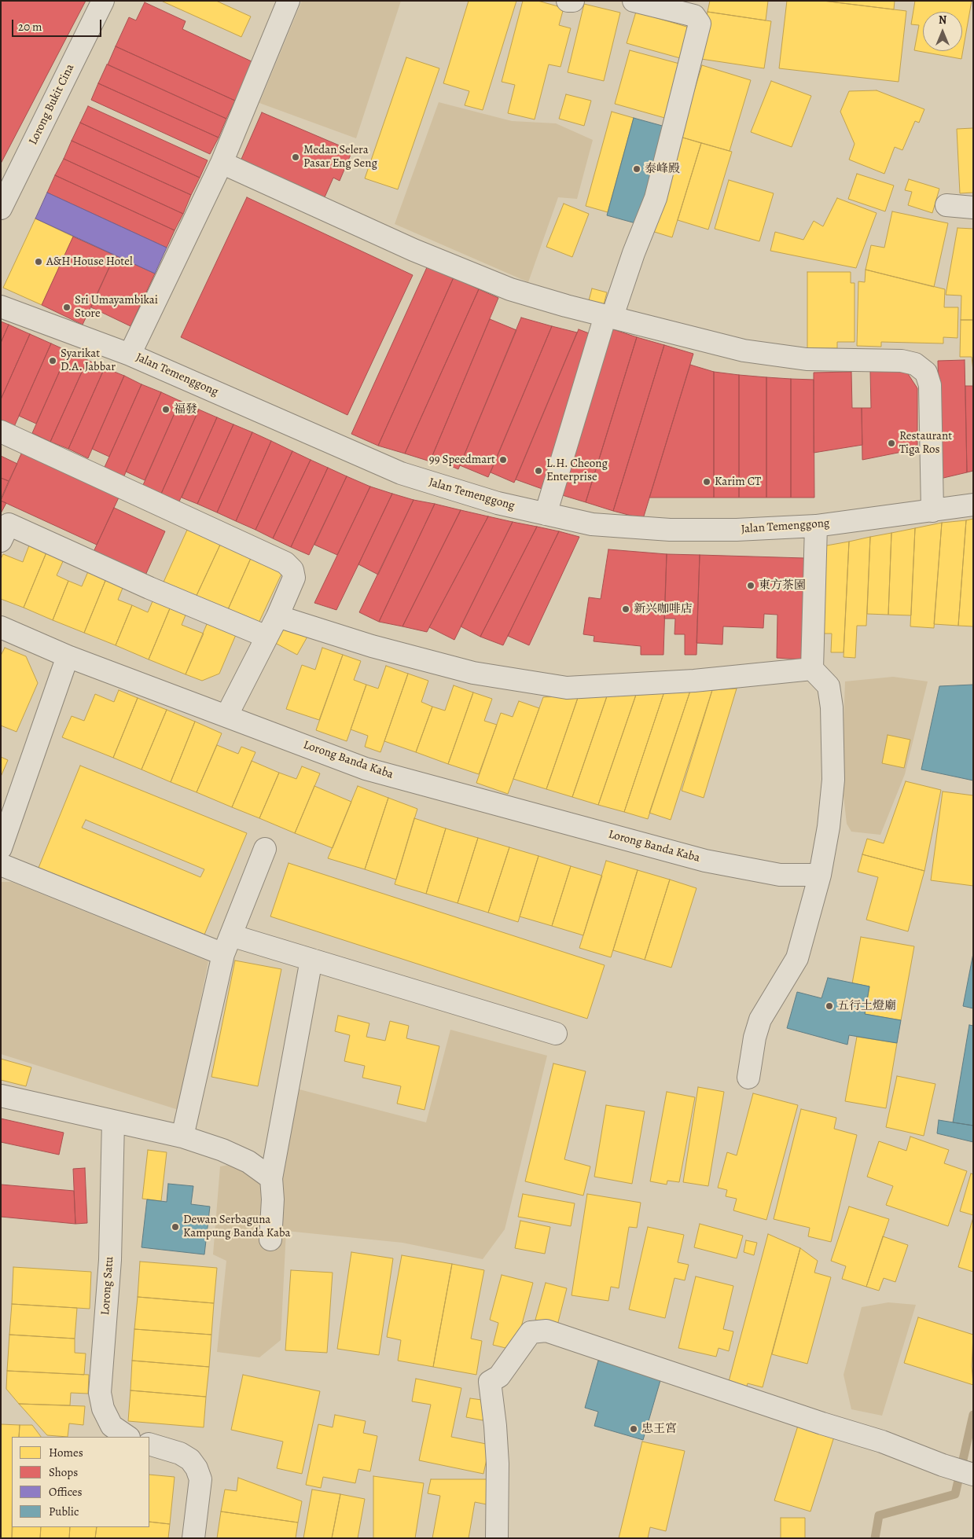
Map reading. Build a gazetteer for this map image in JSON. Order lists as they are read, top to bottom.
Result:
{
  "streets": {
    "street": [
      "Lorong Bukit Cina",
      "Jalan Temenggong",
      "Lorong Banda Kaba",
      "Lorong Satu"
    ]
  },
  "places": [
    "Medan Selera Pasar Eng Seng",
    "泰峰殿",
    "A&H House Hotel",
    "Sri Umayambikai Store",
    "Syarikat D.A. Jabbar",
    "福發",
    "Restaurant Tiga Ros",
    "99 Speedmart",
    "L.H. Cheong Enterprise",
    "Karim CT",
    "東方茶園",
    "新兴咖啡店",
    "五行土燈廟",
    "Dewan Serbaguna Kampung Banda Kaba",
    "忠王宮"
  ],
  "legend": [
    "Homes",
    "Shops",
    "Offices",
    "Public"
  ],
  "scale_bar": "20 m",
  "north": "top"
}
